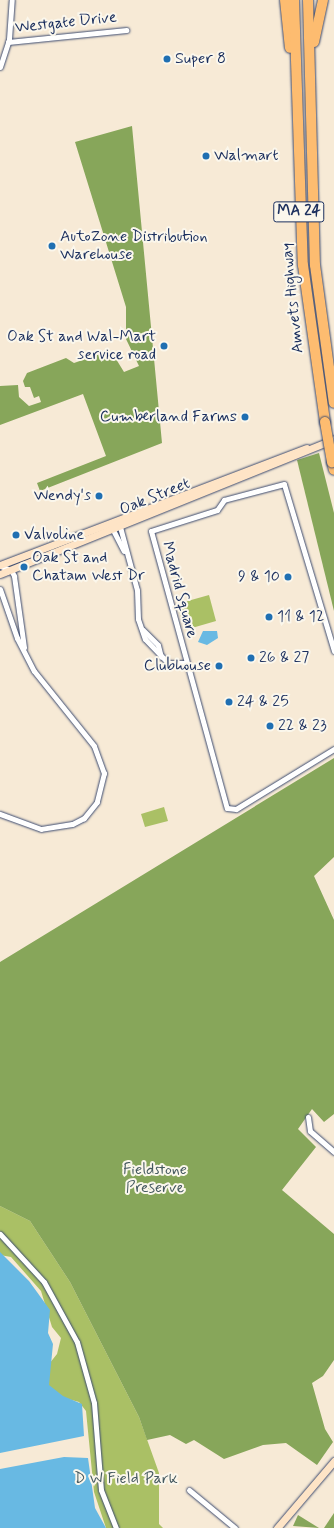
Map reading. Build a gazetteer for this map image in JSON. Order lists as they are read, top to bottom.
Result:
{
  "streets": {
    "highway": ["MA 24", "Amvets Highway"],
    "main road": ["Oak Street"],
    "street": ["Westgate Drive", "Madrid Square"]
  },
  "crossings": [
    ["Oak Street", "Madrid Square"]
  ],
  "parks": ["Fieldstone Preserve", "D W Field Park"],
  "places": [
    "Super 8",
    "Walmart",
    "AutoZone Distribution Warehouse",
    "Oak St and Wal-Mart service road",
    "Cumberland Farms",
    "Wendy's",
    "Valvoline",
    "Oak St and Chatam West Dr",
    "9 & 10",
    "11 & 12",
    "26 & 27",
    "Clubhouse",
    "24 & 25",
    "22 & 23"
  ]
}
